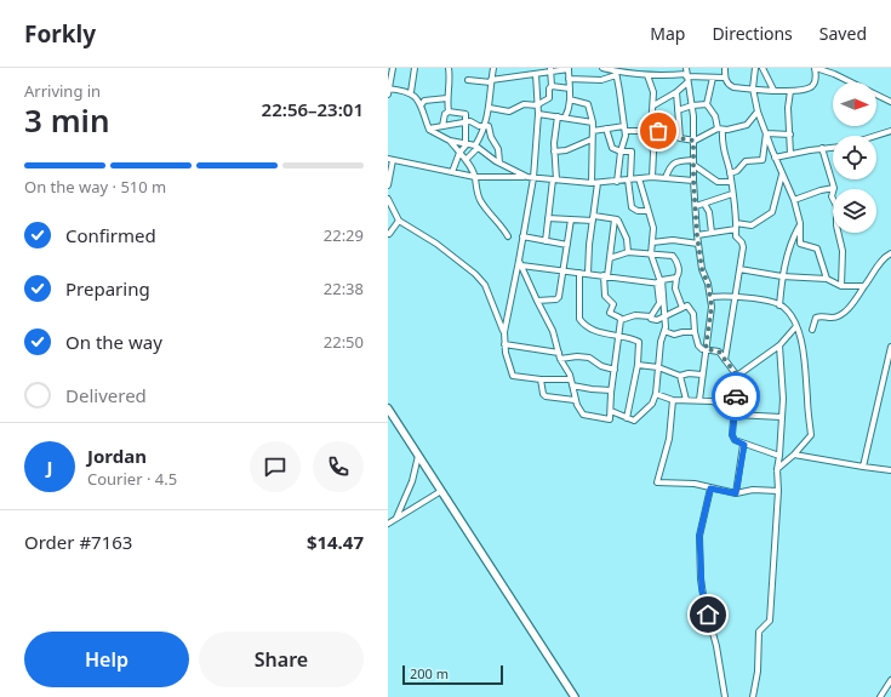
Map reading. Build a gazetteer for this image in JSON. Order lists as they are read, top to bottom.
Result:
{
  "scale_bar": "200 m",
  "north": "right",
  "page": {
    "header": "Forkly",
    "nav": ["Map", "Directions", "Saved"],
    "heading": ["3 min", "Arriving in", "22:56–23:01"],
    "panel": [
      "Jordan",
      "Courier · 4.5",
      "Order #7163",
      "$14.47"
    ],
    "bar": "On the way · 510 m",
    "list": [
      ["Confirmed", "22:29"],
      ["Preparing", "22:38"],
      ["On the way", "22:50"],
      "Delivered"
    ],
    "round": "J",
    "buttons": ["Help", "Share"],
    "scale": "200 m"
  }
}
